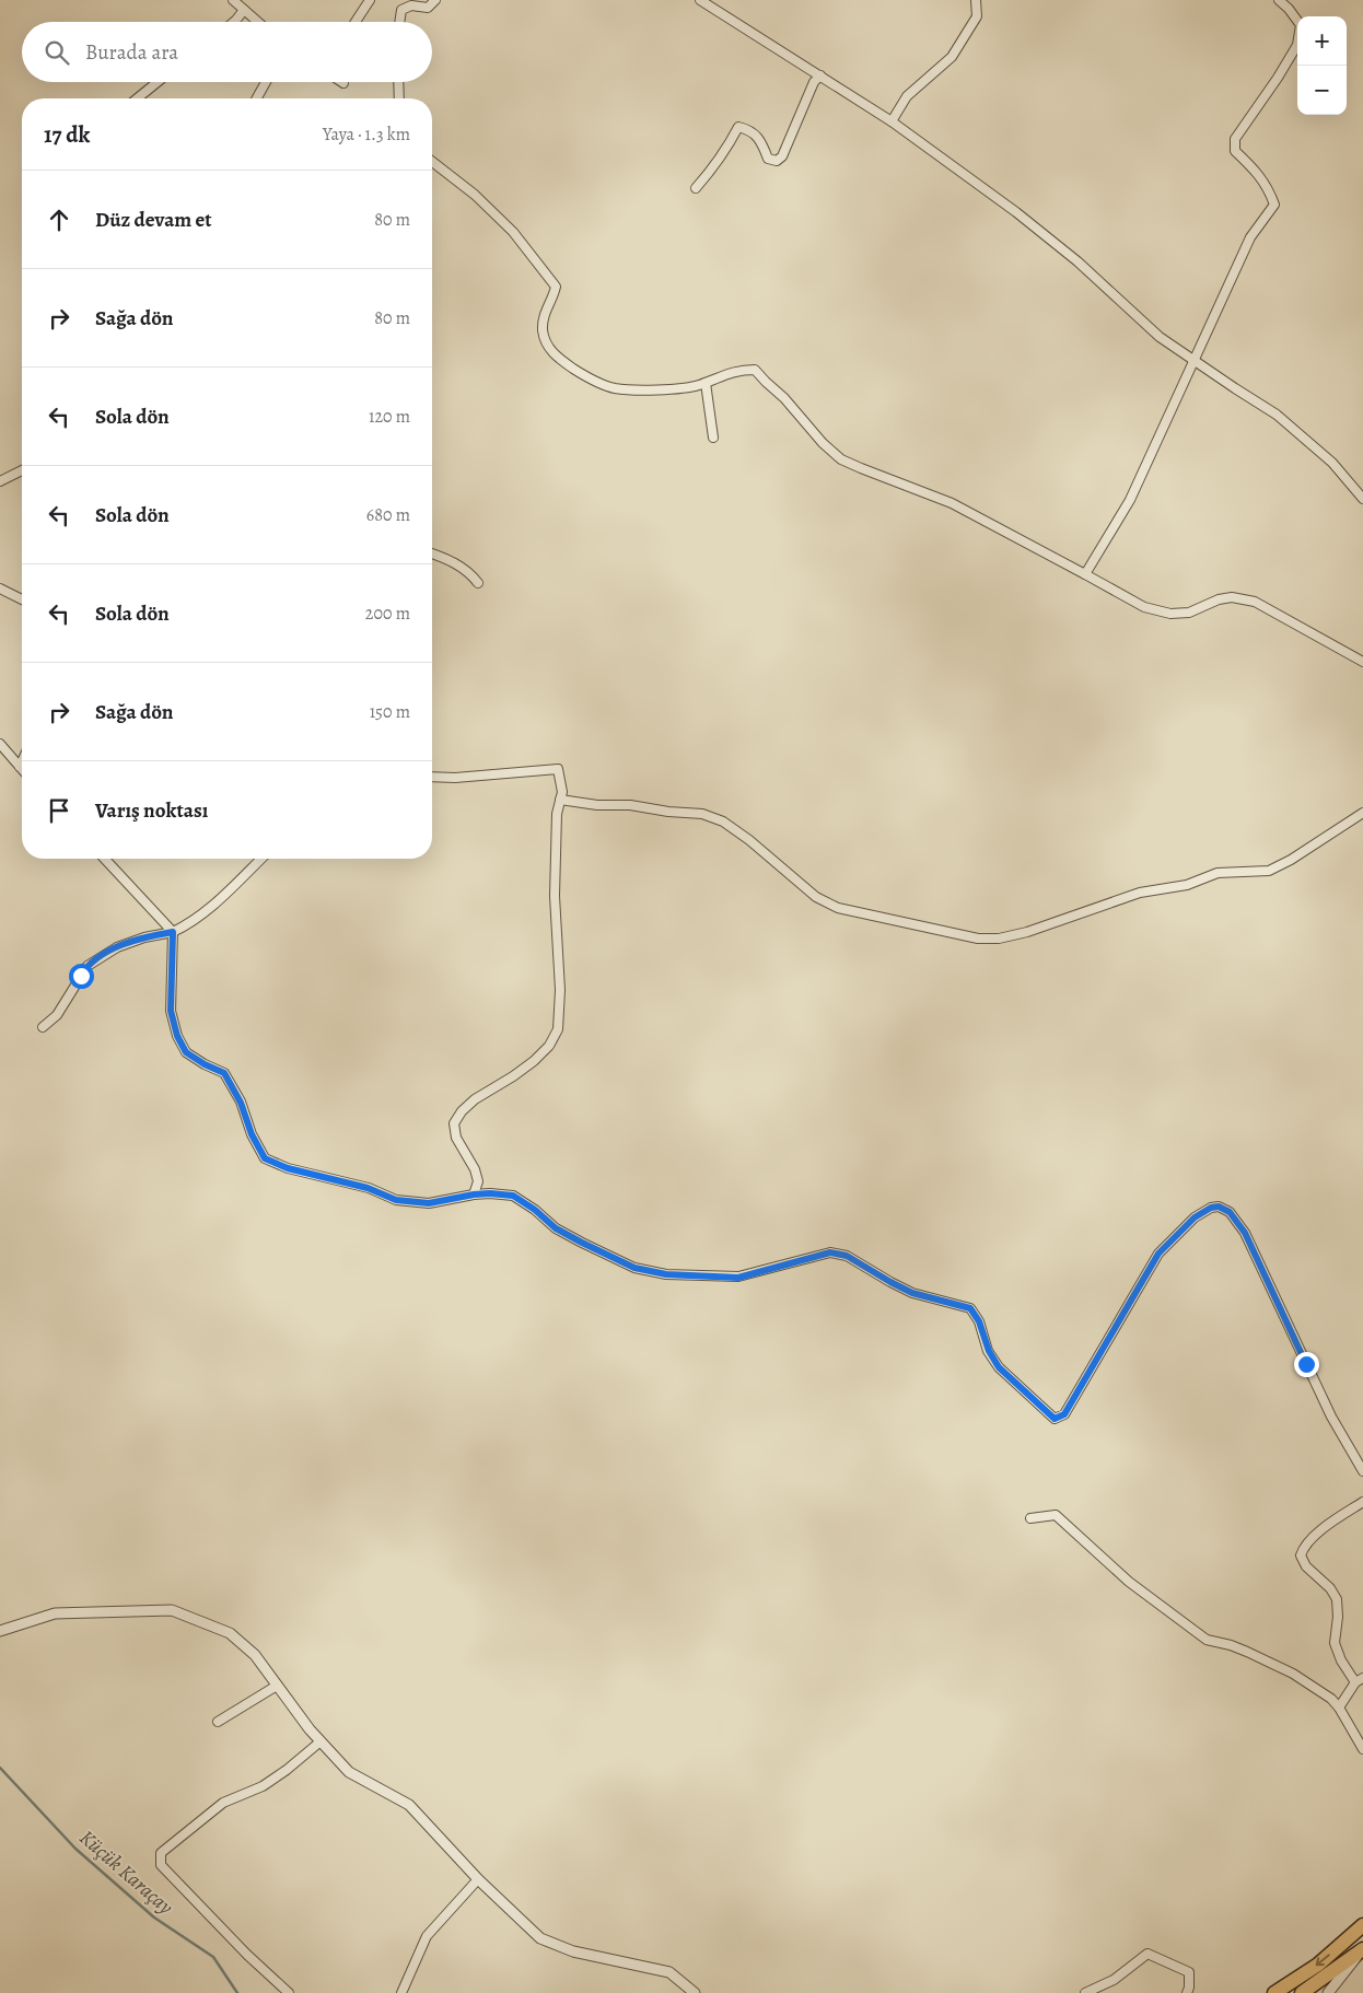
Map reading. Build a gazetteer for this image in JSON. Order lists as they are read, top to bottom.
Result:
{
  "water": ["Küçük Karaçay"],
  "page": {
    "map_buttons": ["+", "−"],
    "search": "Burada ara",
    "heading": ["17 dk", "Yaya · 1.3 km"],
    "list": [
      ["Düz devam et", "80 m"],
      ["Sağa dön", "80 m"],
      ["Sola dön", "120 m"],
      ["Sola dön", "680 m"],
      ["Sola dön", "200 m"],
      ["Sağa dön", "150 m"],
      "Varış noktası"
    ]
  }
}
